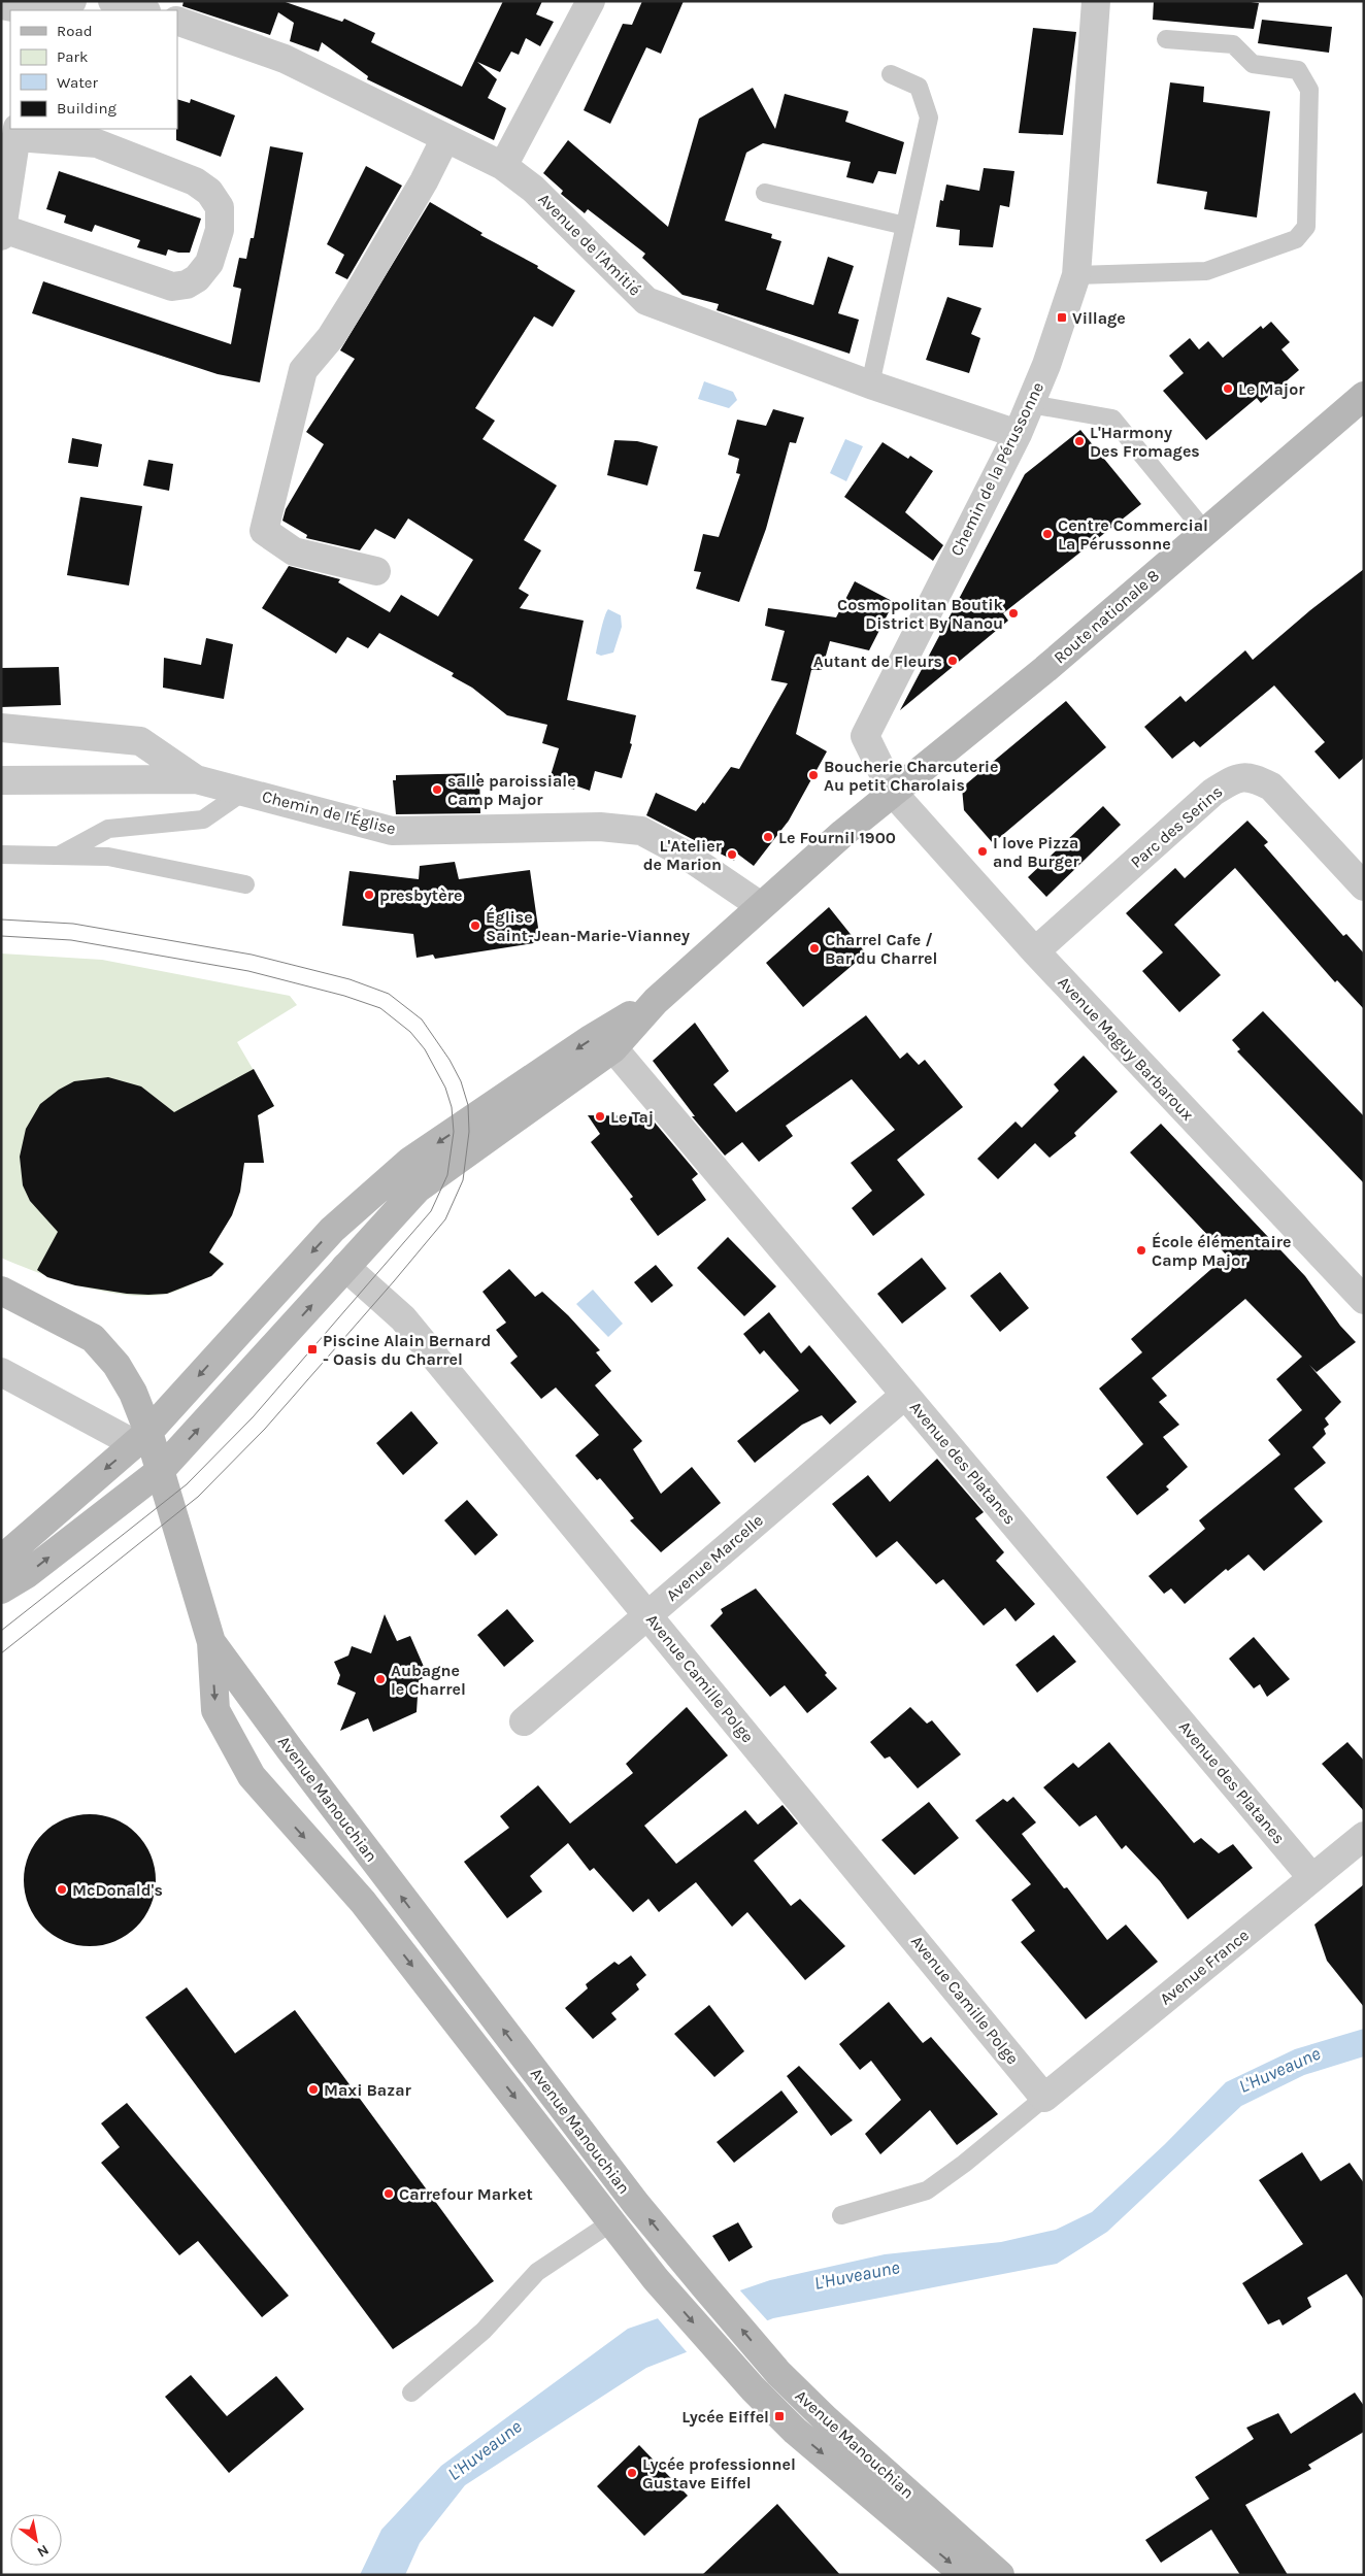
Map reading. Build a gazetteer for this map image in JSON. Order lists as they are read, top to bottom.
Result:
{
  "streets": {
    "main road": ["Route nationale 8", "Avenue Manouchian"],
    "street": [
      "Avenue de l'Amitié",
      "Chemin de la Pérussonne",
      "Chemin de l'Église",
      "Parc des Serins",
      "Avenue Maguy Barbaroux",
      "Avenue des Platanes",
      "Avenue Marcelle",
      "Avenue Camille Polge",
      "Avenue France"
    ]
  },
  "crossings": [
    ["Avenue de l'Amitié", "Chemin de la Pérussonne"],
    ["Chemin de la Pérussonne", "Route nationale 8"],
    ["Chemin de la Pérussonne", "Avenue Maguy Barbaroux"],
    ["Route nationale 8", "Chemin de l'Église"],
    ["Route nationale 8", "Avenue Maguy Barbaroux"],
    ["Parc des Serins", "Avenue Maguy Barbaroux"],
    ["Avenue des Platanes", "Avenue Marcelle"],
    ["Avenue des Platanes", "Avenue France"],
    ["Avenue Marcelle", "Avenue Camille Polge"],
    ["Avenue Camille Polge", "Avenue France"]
  ],
  "water": ["L'Huveaune"],
  "places": {
    "transit": ["Village", "Piscine Alain Bernard - Oasis du Charrel", "Lycée Eiffel"],
    "other": [
      "Le Major",
      "L'Harmony Des Fromages",
      "Centre Commercial La Pérussonne",
      "Cosmopolitan Boutik District By Nanou",
      "Autant de Fleurs",
      "Boucherie Charcuterie Au petit Charolais",
      "salle paroissiale Camp Major",
      "Le Fournil 1900",
      "I love Pizza and Burger",
      "L'Atelier de Marion",
      "presbytère",
      "Église Saint-Jean-Marie-Vianney",
      "Charrel Cafe / Bar du Charrel",
      "Le Taj",
      "École élémentaire Camp Major",
      "Aubagne le Charrel",
      "McDonald's",
      "Maxi Bazar",
      "Carrefour Market",
      "Lycée professionnel Gustave Eiffel"
    ]
  },
  "legend": [
    "Road",
    "Park",
    "Water",
    "Building"
  ],
  "north": "bottom right"
}
